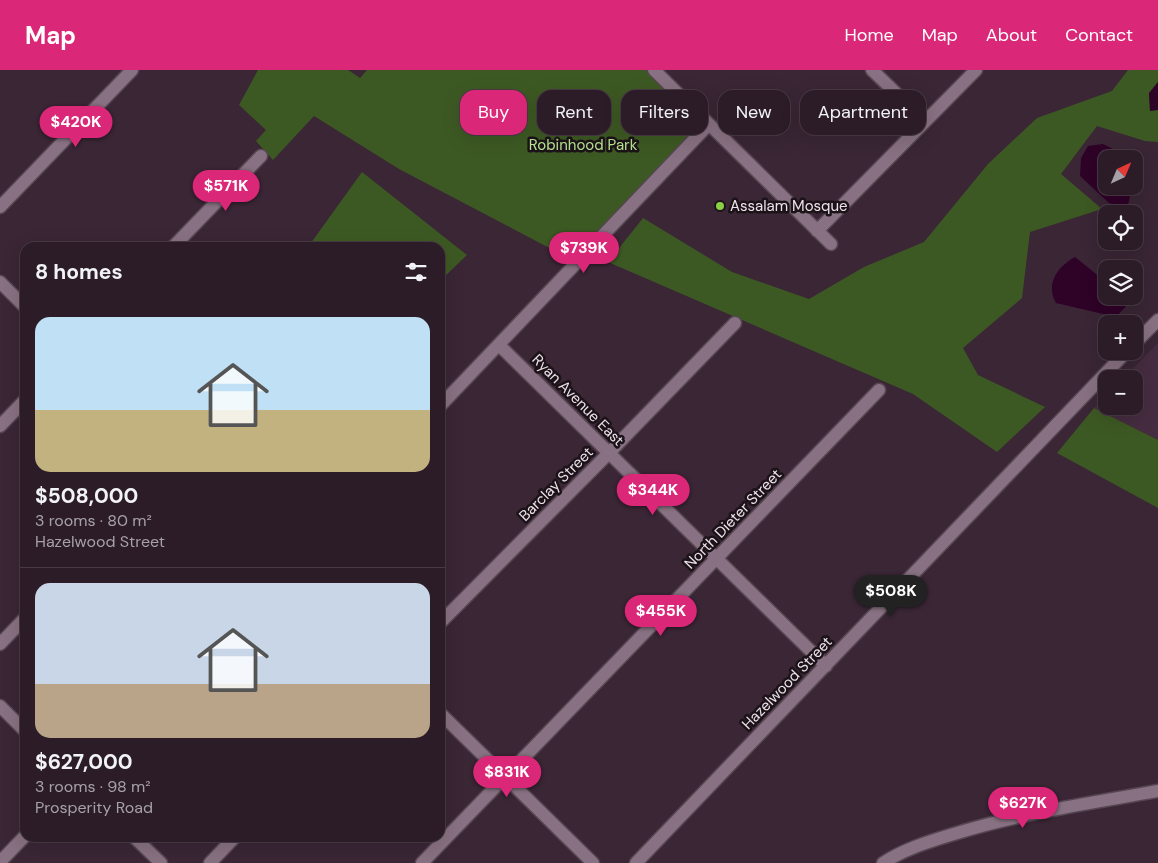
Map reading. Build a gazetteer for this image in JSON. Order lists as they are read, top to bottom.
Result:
{
  "streets": {
    "street": [
      "Ryan Avenue East",
      "Barclay Street",
      "North Dieter Street",
      "Hazelwood Street"
    ]
  },
  "crossings": [
    ["Ryan Avenue East", "Barclay Street"],
    ["Ryan Avenue East", "North Dieter Street"],
    ["Ryan Avenue East", "Hazelwood Street"]
  ],
  "parks": ["Robinhood Park"],
  "places": ["Assalam Mosque"],
  "north": "top right",
  "page": {
    "header": "Map",
    "nav": [
      "Home",
      "Map",
      "About",
      "Contact"
    ],
    "chip": [
      "Buy",
      "Rent",
      "Filters",
      "New",
      "Apartment"
    ],
    "price": [
      "$420K",
      "$571K",
      "$739K",
      "$344K",
      "$508K",
      "$455K",
      "$831K",
      "$627K"
    ],
    "map_buttons": ["+", "−"],
    "heading": "8 homes",
    "list": [
      {
        "name": "$508,000",
        "note": "3 rooms · 80 m² · Hazelwood Street"
      },
      {
        "name": "$627,000",
        "note": "3 rooms · 98 m² · Prosperity Road"
      }
    ]
  }
}
